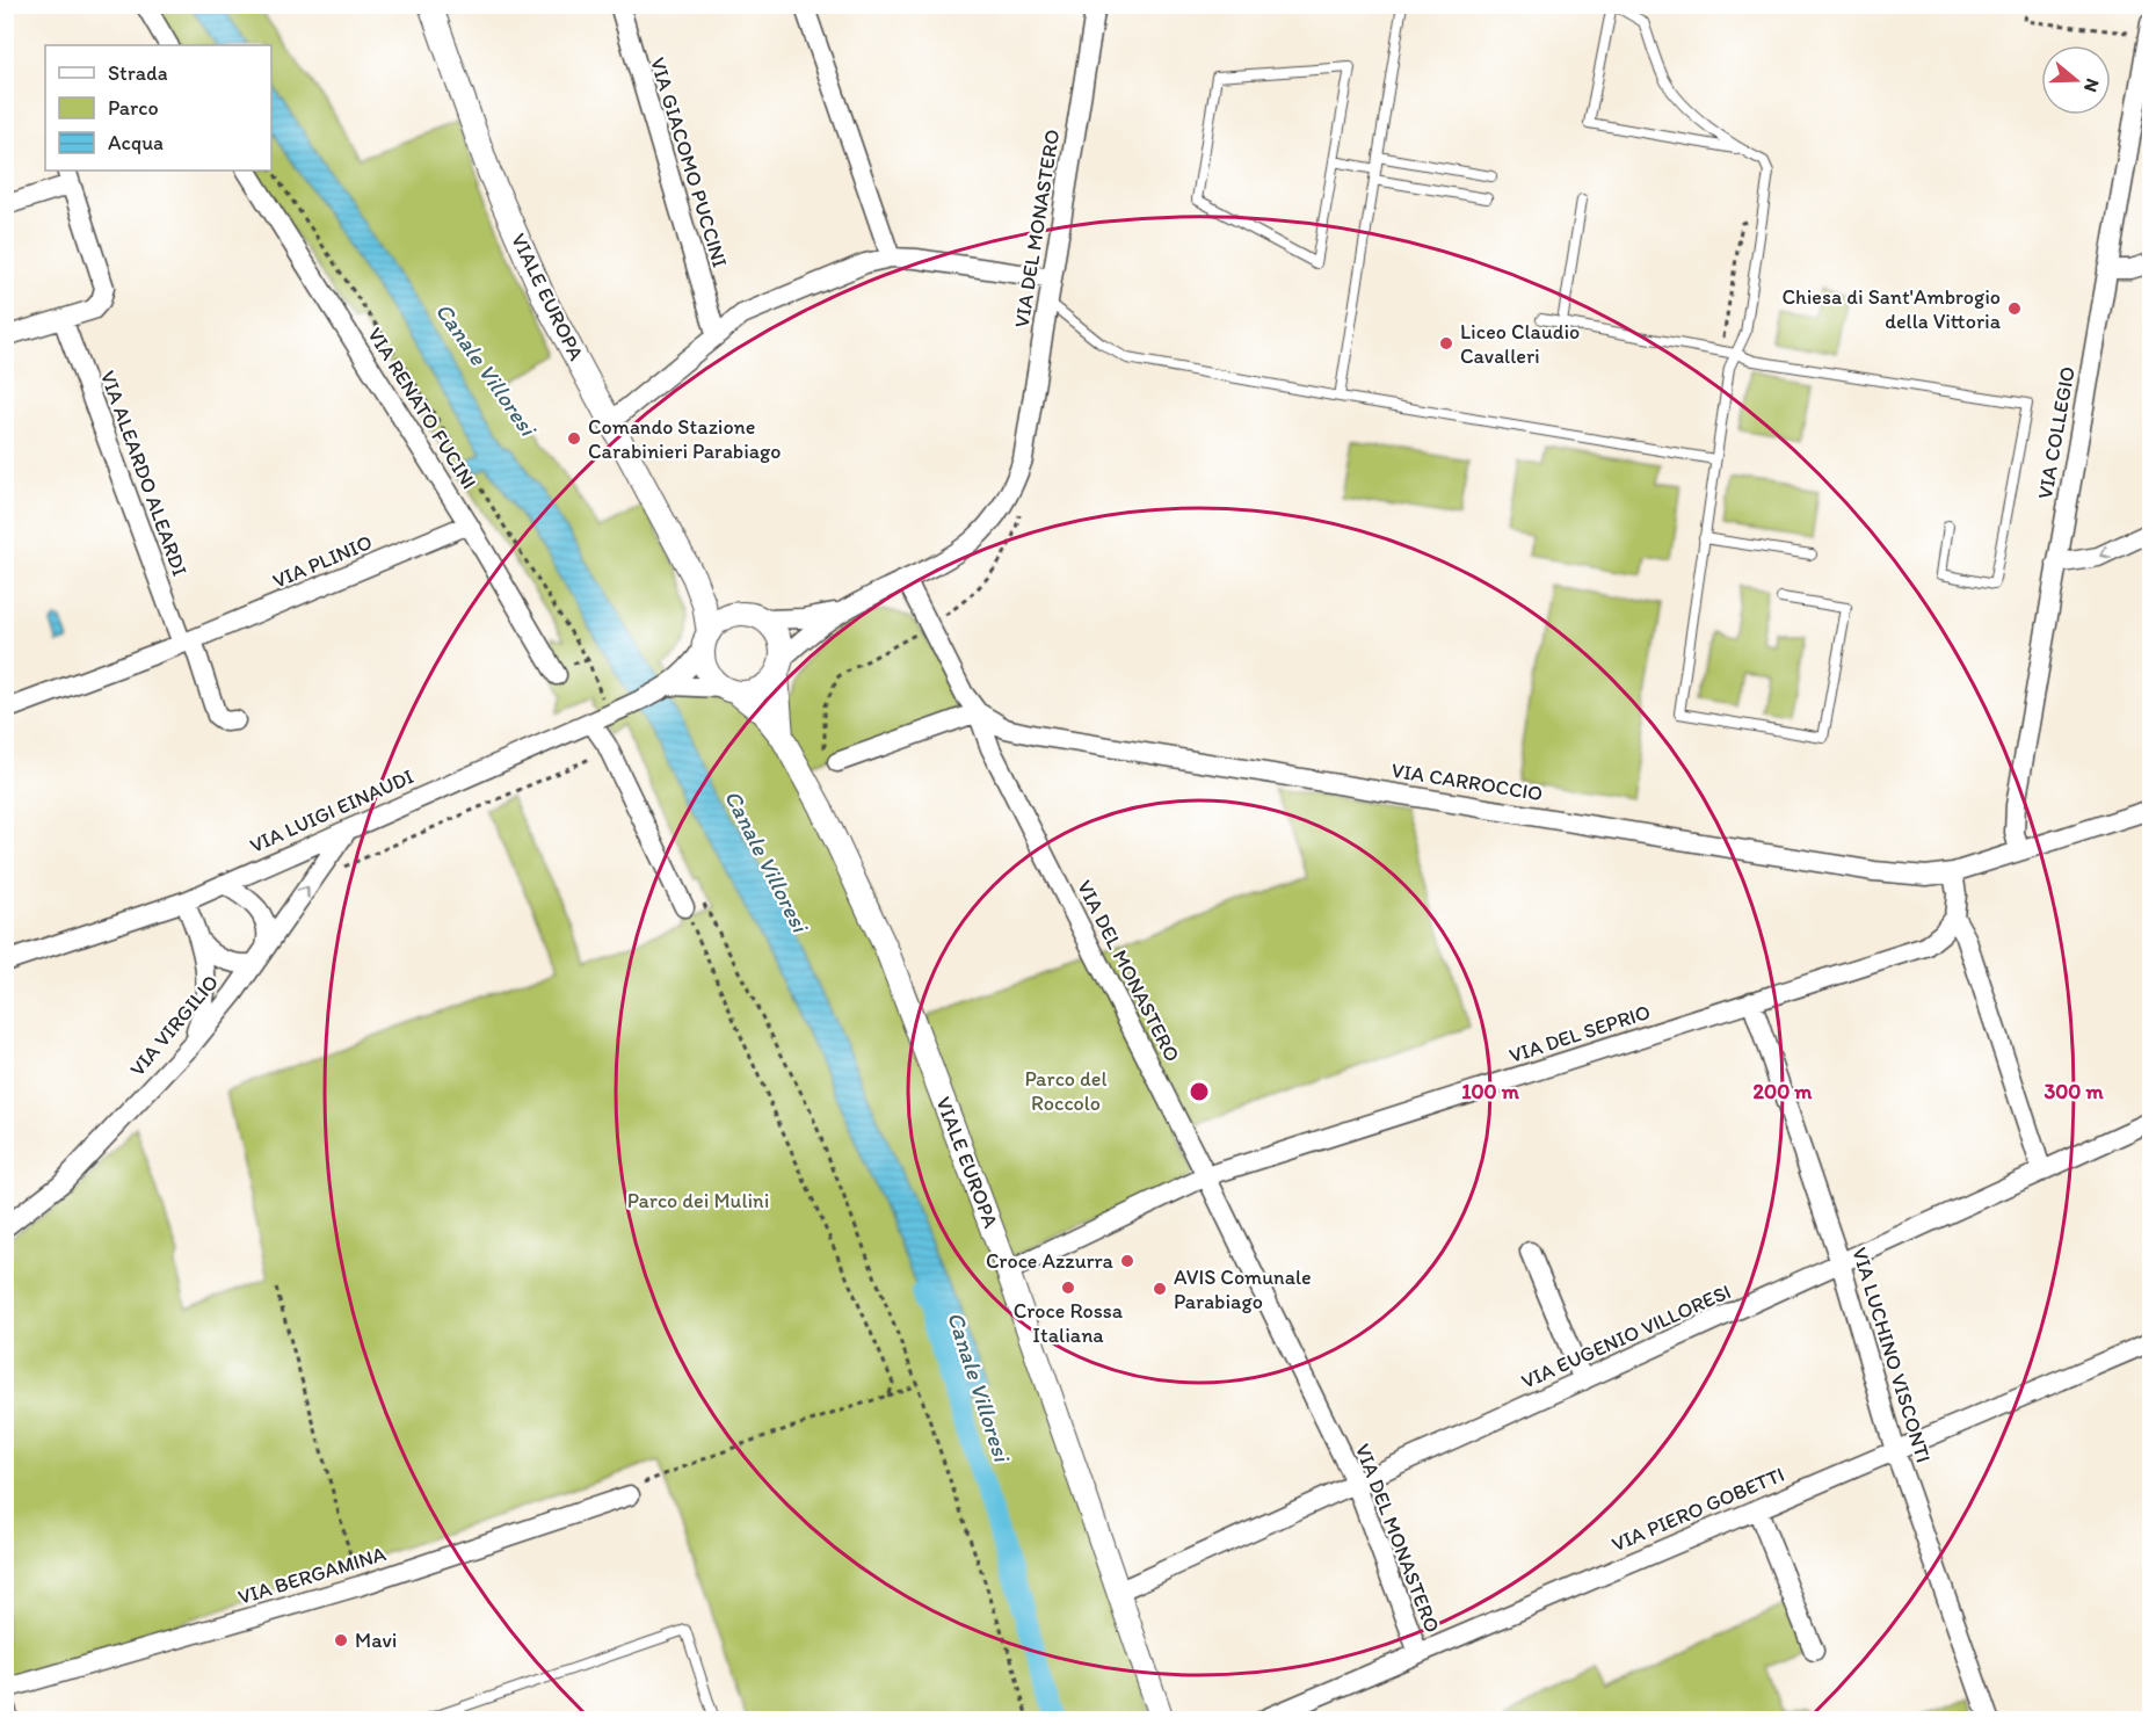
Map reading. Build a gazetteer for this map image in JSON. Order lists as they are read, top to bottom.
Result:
{
  "streets": {
    "street": [
      "VIA GIACOMO PUCCINI",
      "VIA DEL MONASTERO",
      "VIALE EUROPA",
      "VIA RENATO FUCINI",
      "VIA COLLEGIO",
      "VIA ALEARDO ALEARDI",
      "VIA PLINIO",
      "VIA CARROCCIO",
      "VIA LUIGI EINAUDI",
      "VIA VIRGILIO",
      "VIA DEL SEPRIO",
      "VIA EUGENIO VILLORESI",
      "VIA LUCHINO VISCONTI",
      "VIA PIERO GOBETTI",
      "VIA BERGAMINA"
    ]
  },
  "crossings": [
    ["VIA DEL MONASTERO", "VIA CARROCCIO"],
    ["VIA DEL MONASTERO", "VIA DEL SEPRIO"],
    ["VIA DEL MONASTERO", "VIA EUGENIO VILLORESI"],
    ["VIA DEL MONASTERO", "VIA PIERO GOBETTI"],
    ["VIALE EUROPA", "VIA LUIGI EINAUDI"],
    ["VIALE EUROPA", "VIA DEL SEPRIO"],
    ["VIALE EUROPA", "VIA EUGENIO VILLORESI"],
    ["VIA RENATO FUCINI", "VIA PLINIO"],
    ["VIA COLLEGIO", "VIA CARROCCIO"],
    ["VIA ALEARDO ALEARDI", "VIA PLINIO"],
    ["VIA LUIGI EINAUDI", "VIA VIRGILIO"],
    ["VIA DEL SEPRIO", "VIA LUCHINO VISCONTI"],
    ["VIA EUGENIO VILLORESI", "VIA LUCHINO VISCONTI"],
    ["VIA LUCHINO VISCONTI", "VIA PIERO GOBETTI"]
  ],
  "water": ["Canale Villoresi"],
  "parks": ["Parco del Roccolo", "Parco dei Mulini"],
  "places": [
    "Chiesa di Sant'Ambrogio della Vittoria",
    "Liceo Claudio Cavalleri",
    "Comando Stazione Carabinieri Parabiago",
    "Croce Azzurra",
    "Croce Rossa Italiana",
    "AVIS Comunale Parabiago",
    "Mavi"
  ],
  "legend": ["Strada", "Parco", "Acqua"],
  "north": "right",
  "rings": ["100 m", "200 m", "300 m"]
}
